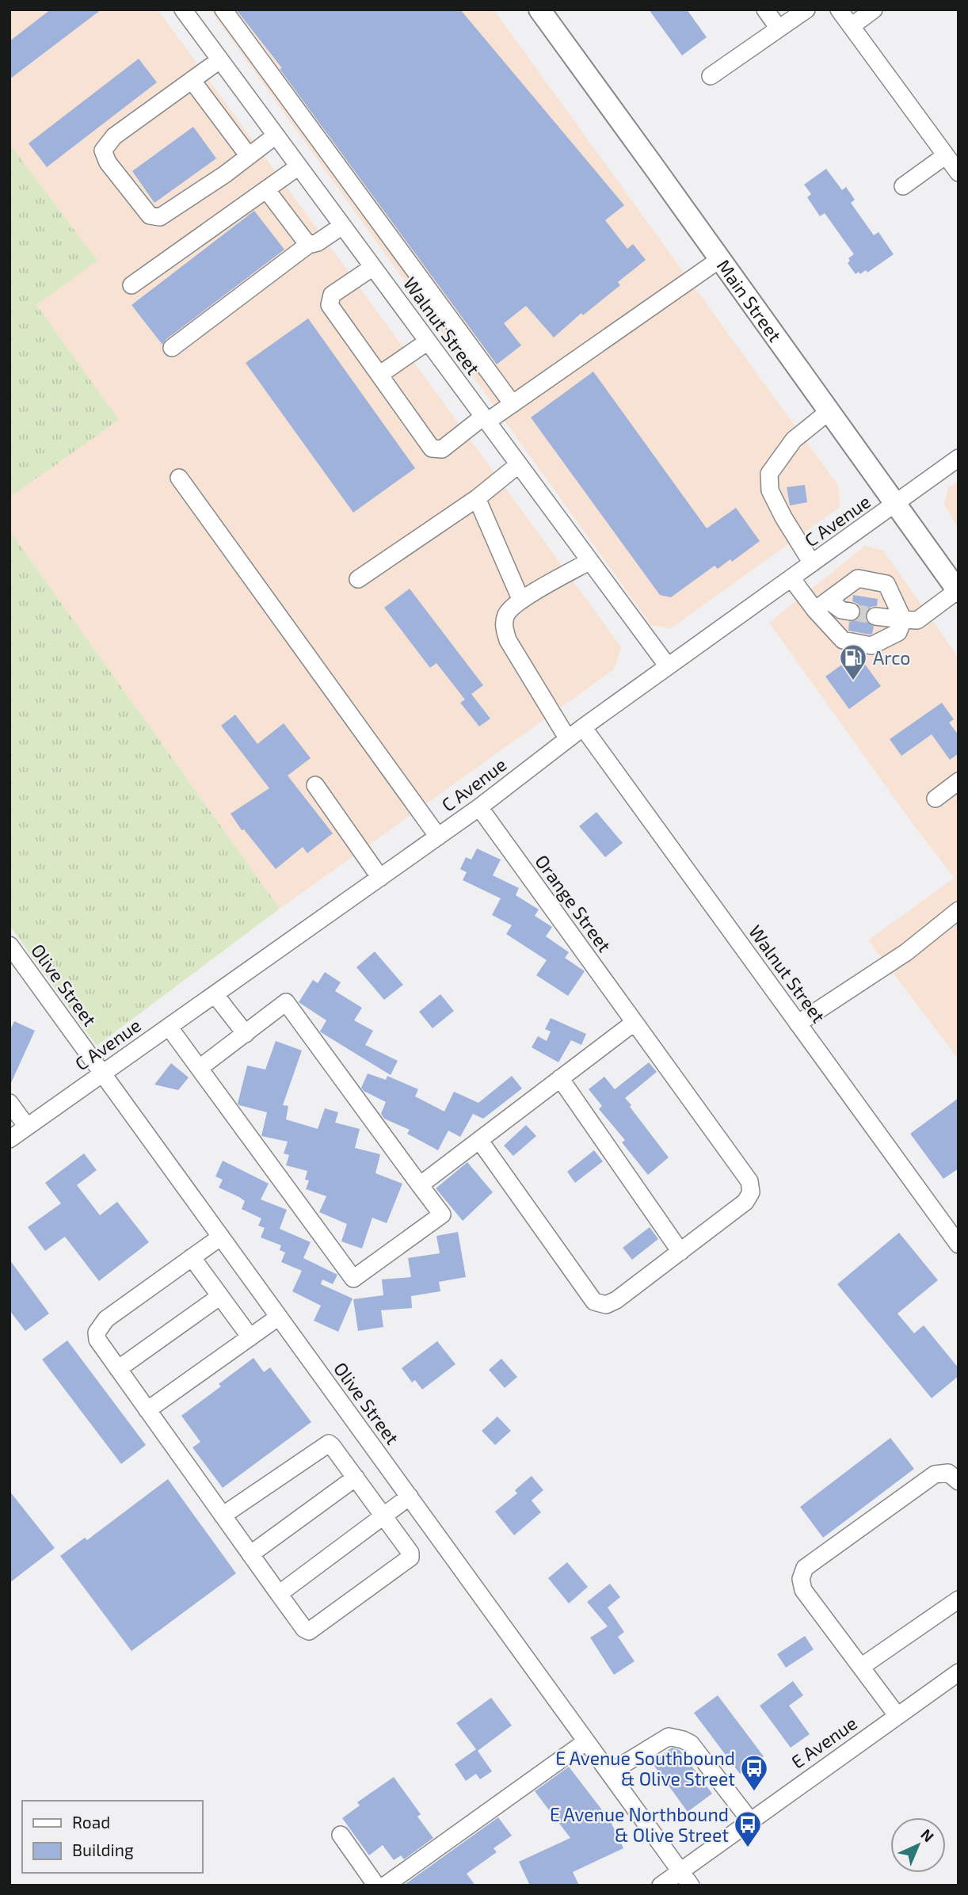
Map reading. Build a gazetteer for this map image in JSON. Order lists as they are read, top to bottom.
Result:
{
  "streets": {
    "main road": ["Main Street"],
    "street": [
      "Walnut Street",
      "C Avenue",
      "Orange Street",
      "Olive Street",
      "E Avenue"
    ]
  },
  "crossings": [
    ["Main Street", "C Avenue"],
    ["Walnut Street", "C Avenue"],
    ["C Avenue", "Orange Street"],
    ["C Avenue", "Olive Street"],
    ["Olive Street", "E Avenue"]
  ],
  "places": {
    "fuel station": ["Arco"],
    "bus stop": ["E Avenue Southbound & Olive Street", "E Avenue Northbound & Olive Street"]
  },
  "legend": ["Road", "Building"],
  "north": "top right"
}
